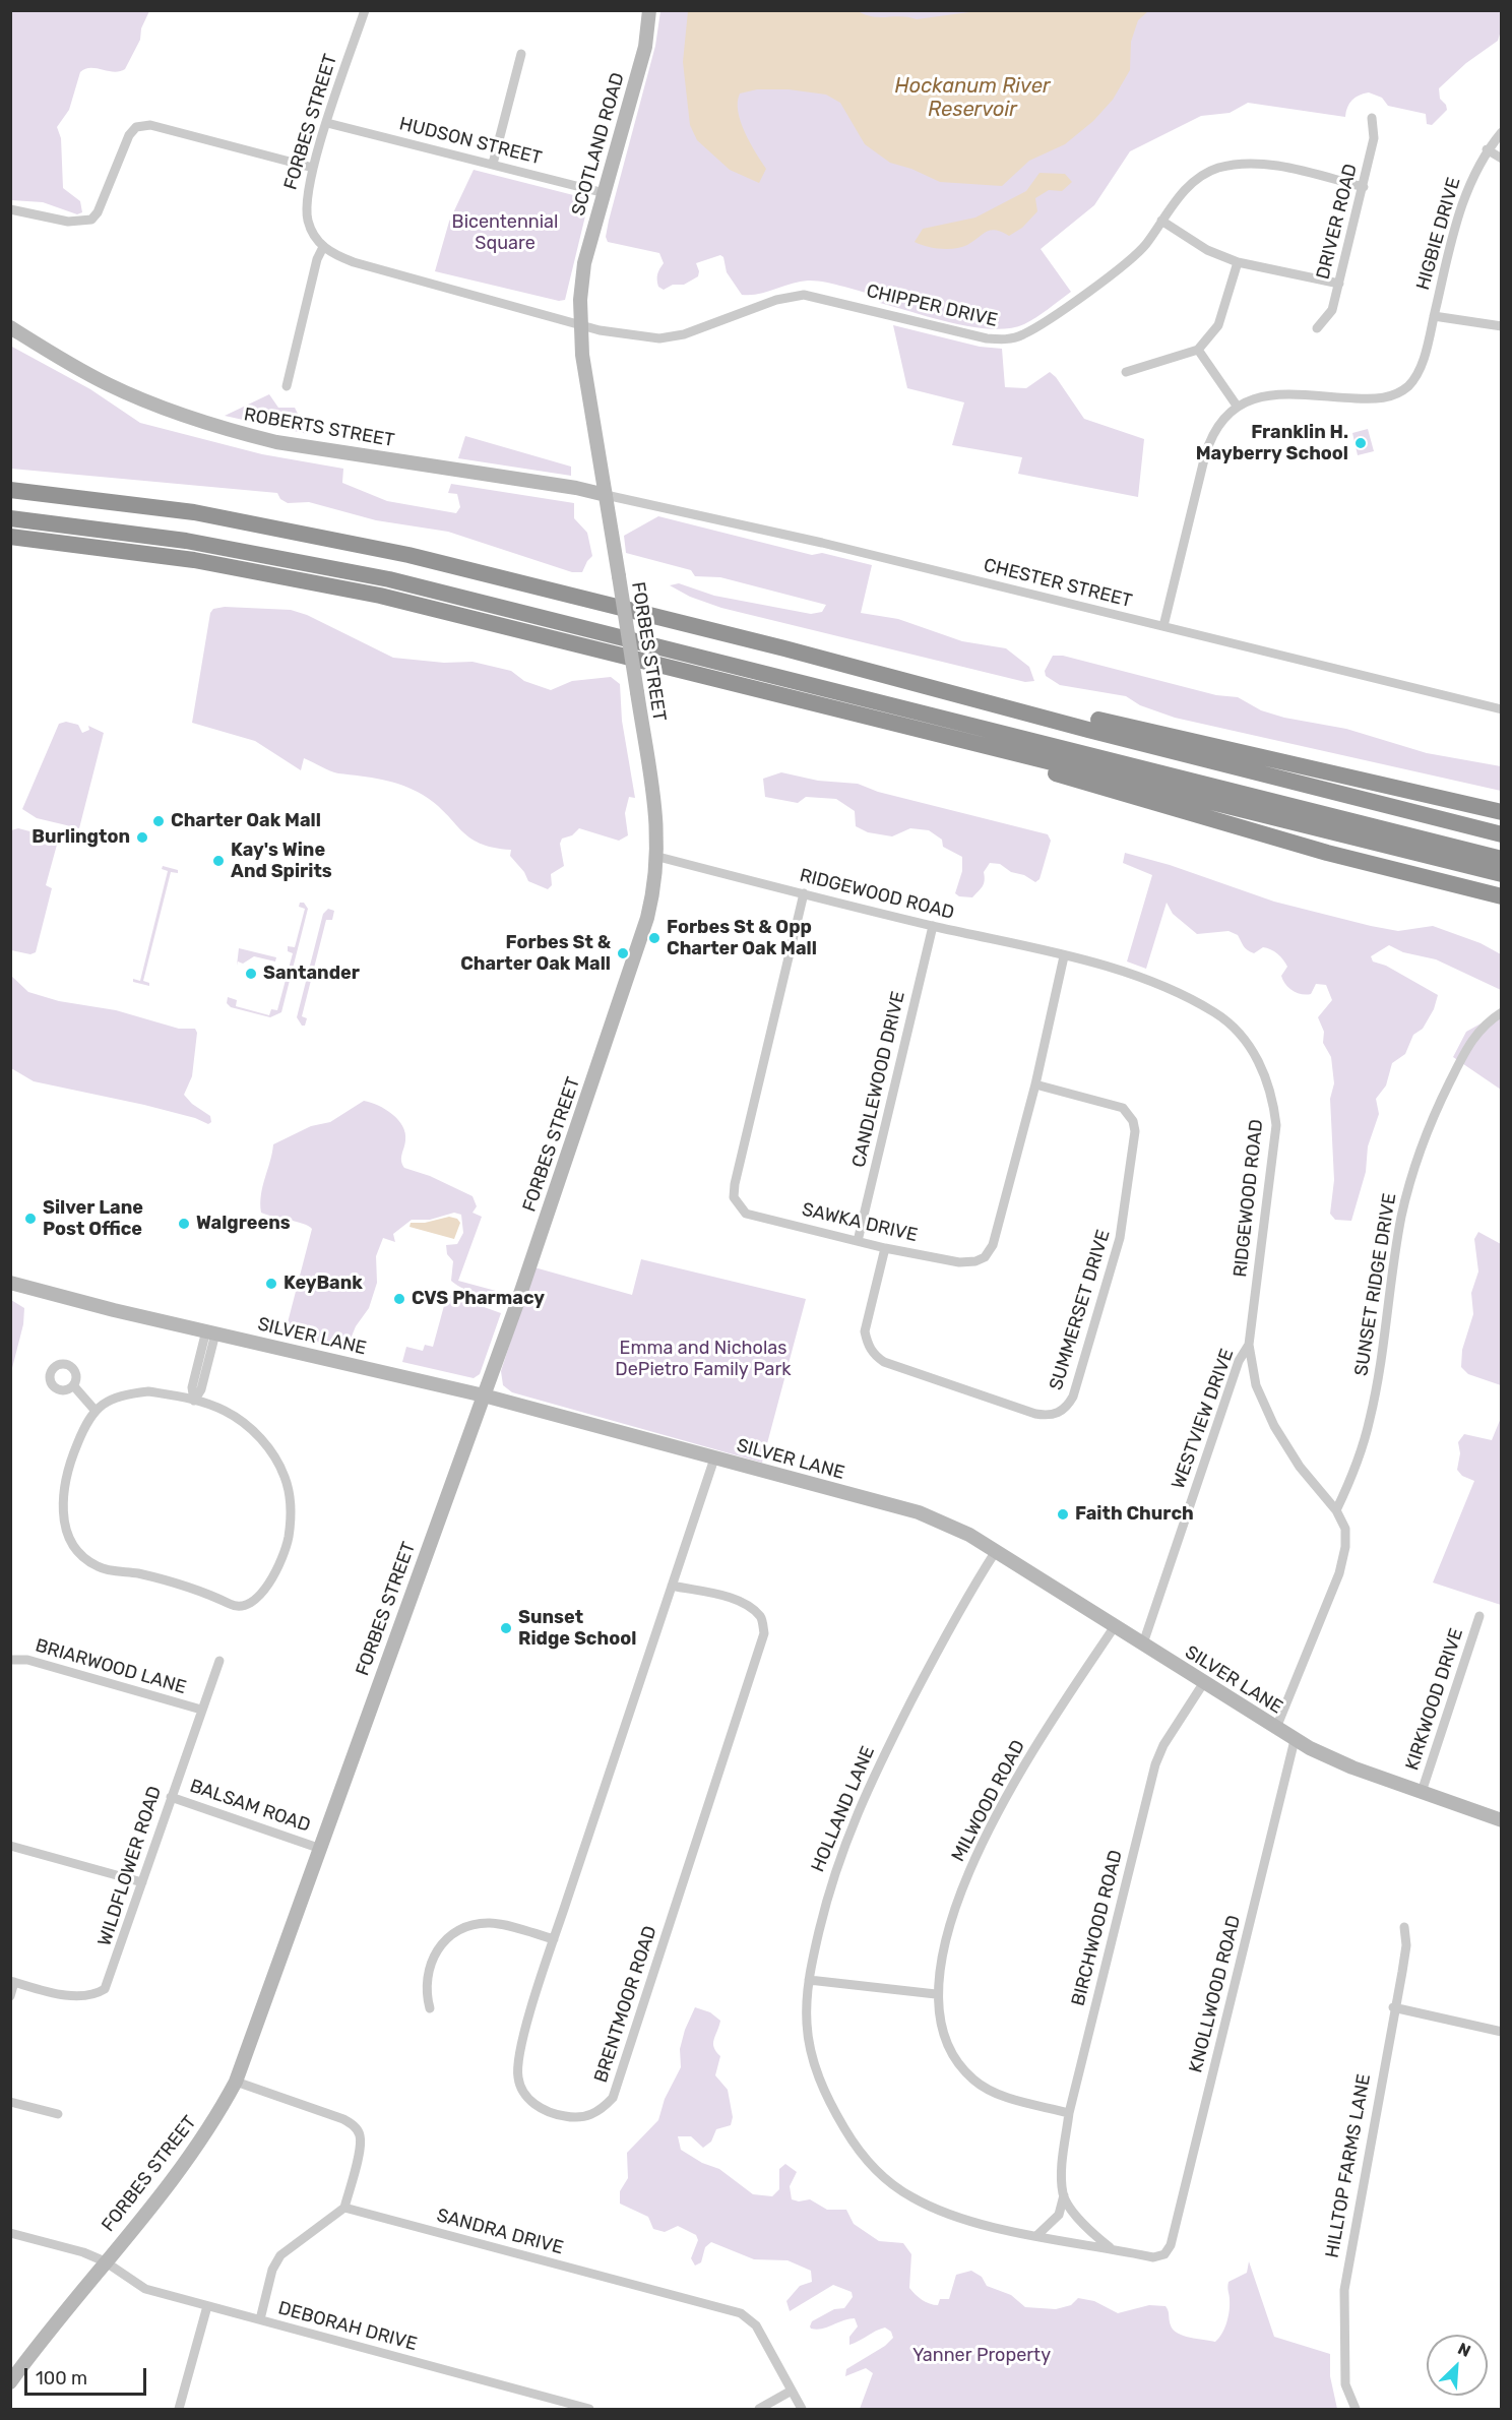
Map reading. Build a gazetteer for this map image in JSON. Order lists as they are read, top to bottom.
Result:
{
  "streets": {
    "main road": [
      "FORBES STREET",
      "SCOTLAND ROAD",
      "ROBERTS STREET",
      "SILVER LANE"
    ],
    "street": [
      "HUDSON STREET",
      "DRIVER ROAD",
      "HIGBIE DRIVE",
      "CHIPPER DRIVE",
      "CHESTER STREET",
      "RIDGEWOOD ROAD",
      "CANDLEWOOD DRIVE",
      "SAWKA DRIVE",
      "SUNSET RIDGE DRIVE",
      "SUMMERSET DRIVE",
      "WESTVIEW DRIVE",
      "BRIARWOOD LANE",
      "KIRKWOOD DRIVE",
      "MILWOOD ROAD",
      "BALSAM ROAD",
      "HOLLAND LANE",
      "WILDFLOWER ROAD",
      "BIRCHWOOD ROAD",
      "KNOLLWOOD ROAD",
      "BRENTMOOR ROAD",
      "HILLTOP FARMS LANE",
      "SANDRA DRIVE",
      "DEBORAH DRIVE"
    ]
  },
  "crossings": [
    ["FORBES STREET", "HUDSON STREET"],
    ["FORBES STREET", "SCOTLAND ROAD"],
    ["FORBES STREET", "CHIPPER DRIVE"],
    ["FORBES STREET", "ROBERTS STREET"],
    ["FORBES STREET", "CHESTER STREET"],
    ["FORBES STREET", "RIDGEWOOD ROAD"],
    ["FORBES STREET", "SILVER LANE"],
    ["FORBES STREET", "BALSAM ROAD"],
    ["FORBES STREET", "DEBORAH DRIVE"],
    ["HUDSON STREET", "SCOTLAND ROAD"],
    ["SCOTLAND ROAD", "CHIPPER DRIVE"],
    ["DRIVER ROAD", "CHIPPER DRIVE"],
    ["ROBERTS STREET", "CHESTER STREET"],
    ["RIDGEWOOD ROAD", "CANDLEWOOD DRIVE"],
    ["RIDGEWOOD ROAD", "SAWKA DRIVE"],
    ["RIDGEWOOD ROAD", "SUNSET RIDGE DRIVE"],
    ["RIDGEWOOD ROAD", "SILVER LANE"],
    ["RIDGEWOOD ROAD", "WESTVIEW DRIVE"],
    ["CANDLEWOOD DRIVE", "SAWKA DRIVE"],
    ["SAWKA DRIVE", "SUMMERSET DRIVE"],
    ["SILVER LANE", "WESTVIEW DRIVE"],
    ["SILVER LANE", "KIRKWOOD DRIVE"],
    ["SILVER LANE", "MILWOOD ROAD"],
    ["SILVER LANE", "HOLLAND LANE"],
    ["SILVER LANE", "BIRCHWOOD ROAD"],
    ["SILVER LANE", "KNOLLWOOD ROAD"],
    ["SILVER LANE", "BRENTMOOR ROAD"],
    ["BRIARWOOD LANE", "WILDFLOWER ROAD"],
    ["MILWOOD ROAD", "BIRCHWOOD ROAD"],
    ["BALSAM ROAD", "WILDFLOWER ROAD"],
    ["HOLLAND LANE", "BIRCHWOOD ROAD"],
    ["HOLLAND LANE", "KNOLLWOOD ROAD"]
  ],
  "water": ["Hockanum River Reservoir"],
  "parks": ["Bicentennial Square", "Emma and Nicholas DePietro Family Park", "Yanner Property"],
  "places": [
    "Franklin H. Mayberry School",
    "Charter Oak Mall",
    "Burlington",
    "Kay's Wine And Spirits",
    "Forbes St & Opp Charter Oak Mall",
    "Forbes St & Charter Oak Mall",
    "Santander",
    "Silver Lane Post Office",
    "Walgreens",
    "KeyBank",
    "CVS Pharmacy",
    "Faith Church",
    "Sunset Ridge School"
  ],
  "scale_bar": "100 m",
  "north": "top right"
}
